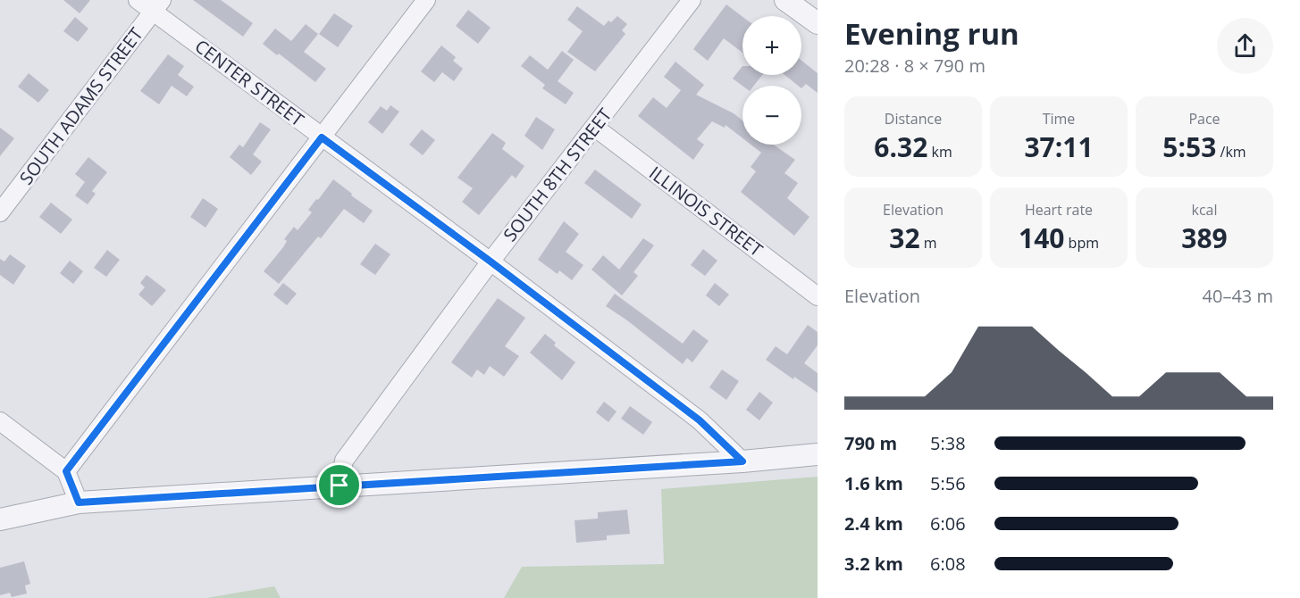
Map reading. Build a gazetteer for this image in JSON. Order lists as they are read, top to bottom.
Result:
{
  "streets": {
    "street": [
      "CENTER STREET",
      "SOUTH ADAMS STREET",
      "SOUTH 8TH STREET",
      "ILLINOIS STREET"
    ]
  },
  "crossings": [
    ["CENTER STREET", "SOUTH ADAMS STREET"],
    ["CENTER STREET", "SOUTH 8TH STREET"],
    ["SOUTH 8TH STREET", "ILLINOIS STREET"]
  ],
  "page": {
    "heading": ["Evening run", "20:28 · 8 × 790 m"],
    "map_buttons": ["+", "−"],
    "stats": [
      ["Distance", "6.32 km"],
      ["Time", "37:11"],
      ["Pace", "5:53 /km"],
      ["Elevation", "32 m"],
      ["Heart rate", "140 bpm"],
      ["kcal", "389"]
    ],
    "chart": ["Elevation", "40–43 m"],
    "list": [
      {
        "name": "790 m",
        "note": "5:38"
      },
      {
        "name": "1.6 km",
        "note": "5:56"
      },
      {
        "name": "2.4 km",
        "note": "6:06"
      },
      {
        "name": "3.2 km",
        "note": "6:08"
      }
    ]
  }
}
